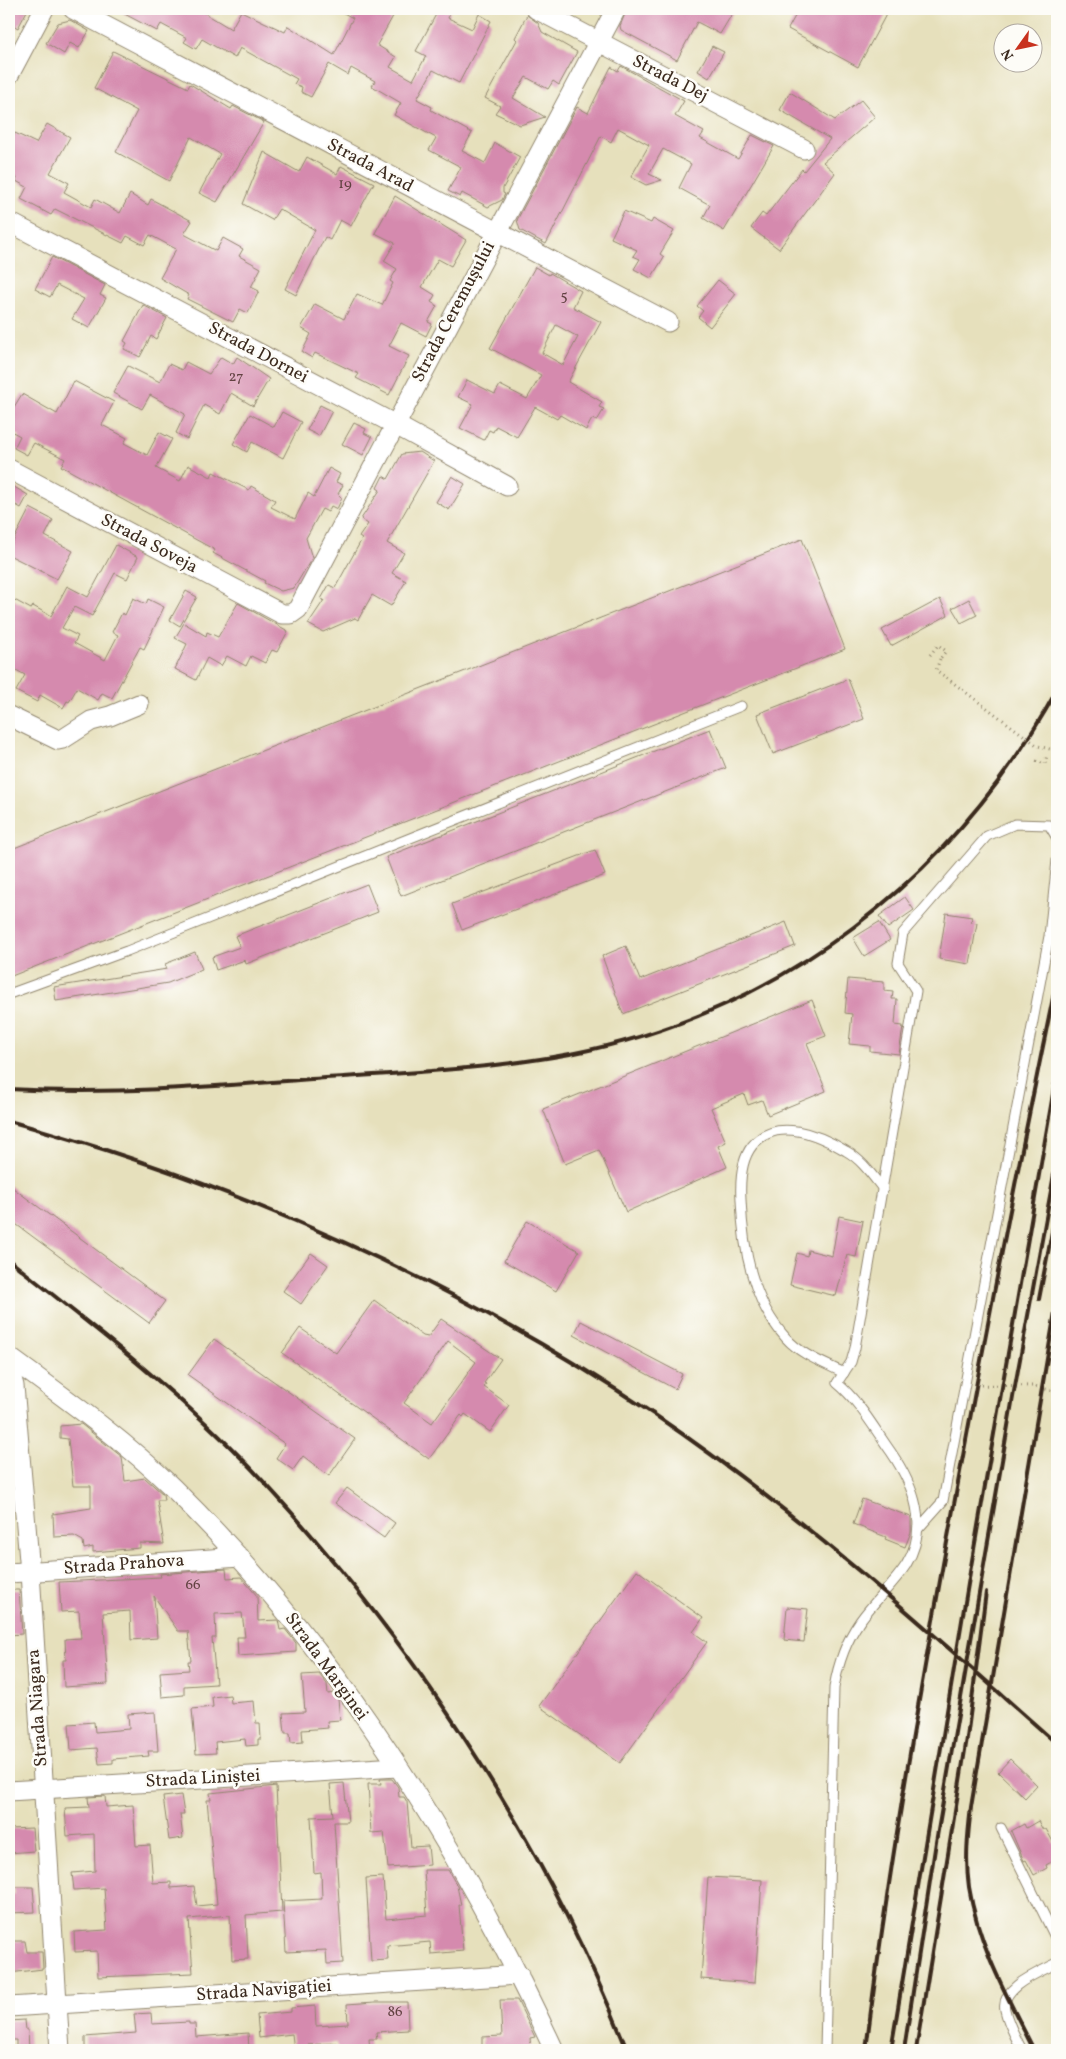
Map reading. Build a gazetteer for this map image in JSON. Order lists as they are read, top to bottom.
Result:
{
  "streets": {
    "street": [
      "Strada Dej",
      "Strada Arad",
      "Strada Ceremușului",
      "Strada Dornei",
      "Strada Soveja",
      "Strada Prahova",
      "Strada Marginei",
      "Strada Niagara",
      "Strada Liniștei",
      "Strada Navigației"
    ]
  },
  "crossings": [
    ["Strada Dej", "Strada Ceremușului"],
    ["Strada Arad", "Strada Ceremușului"],
    ["Strada Ceremușului", "Strada Dornei"],
    ["Strada Ceremușului", "Strada Soveja"],
    ["Strada Prahova", "Strada Marginei"],
    ["Strada Prahova", "Strada Niagara"],
    ["Strada Marginei", "Strada Liniștei"],
    ["Strada Marginei", "Strada Navigației"],
    ["Strada Niagara", "Strada Liniștei"],
    ["Strada Niagara", "Strada Navigației"]
  ],
  "house_numbers": [
    "19",
    "5",
    "27",
    "66",
    "86"
  ],
  "north": "bottom left"
}
